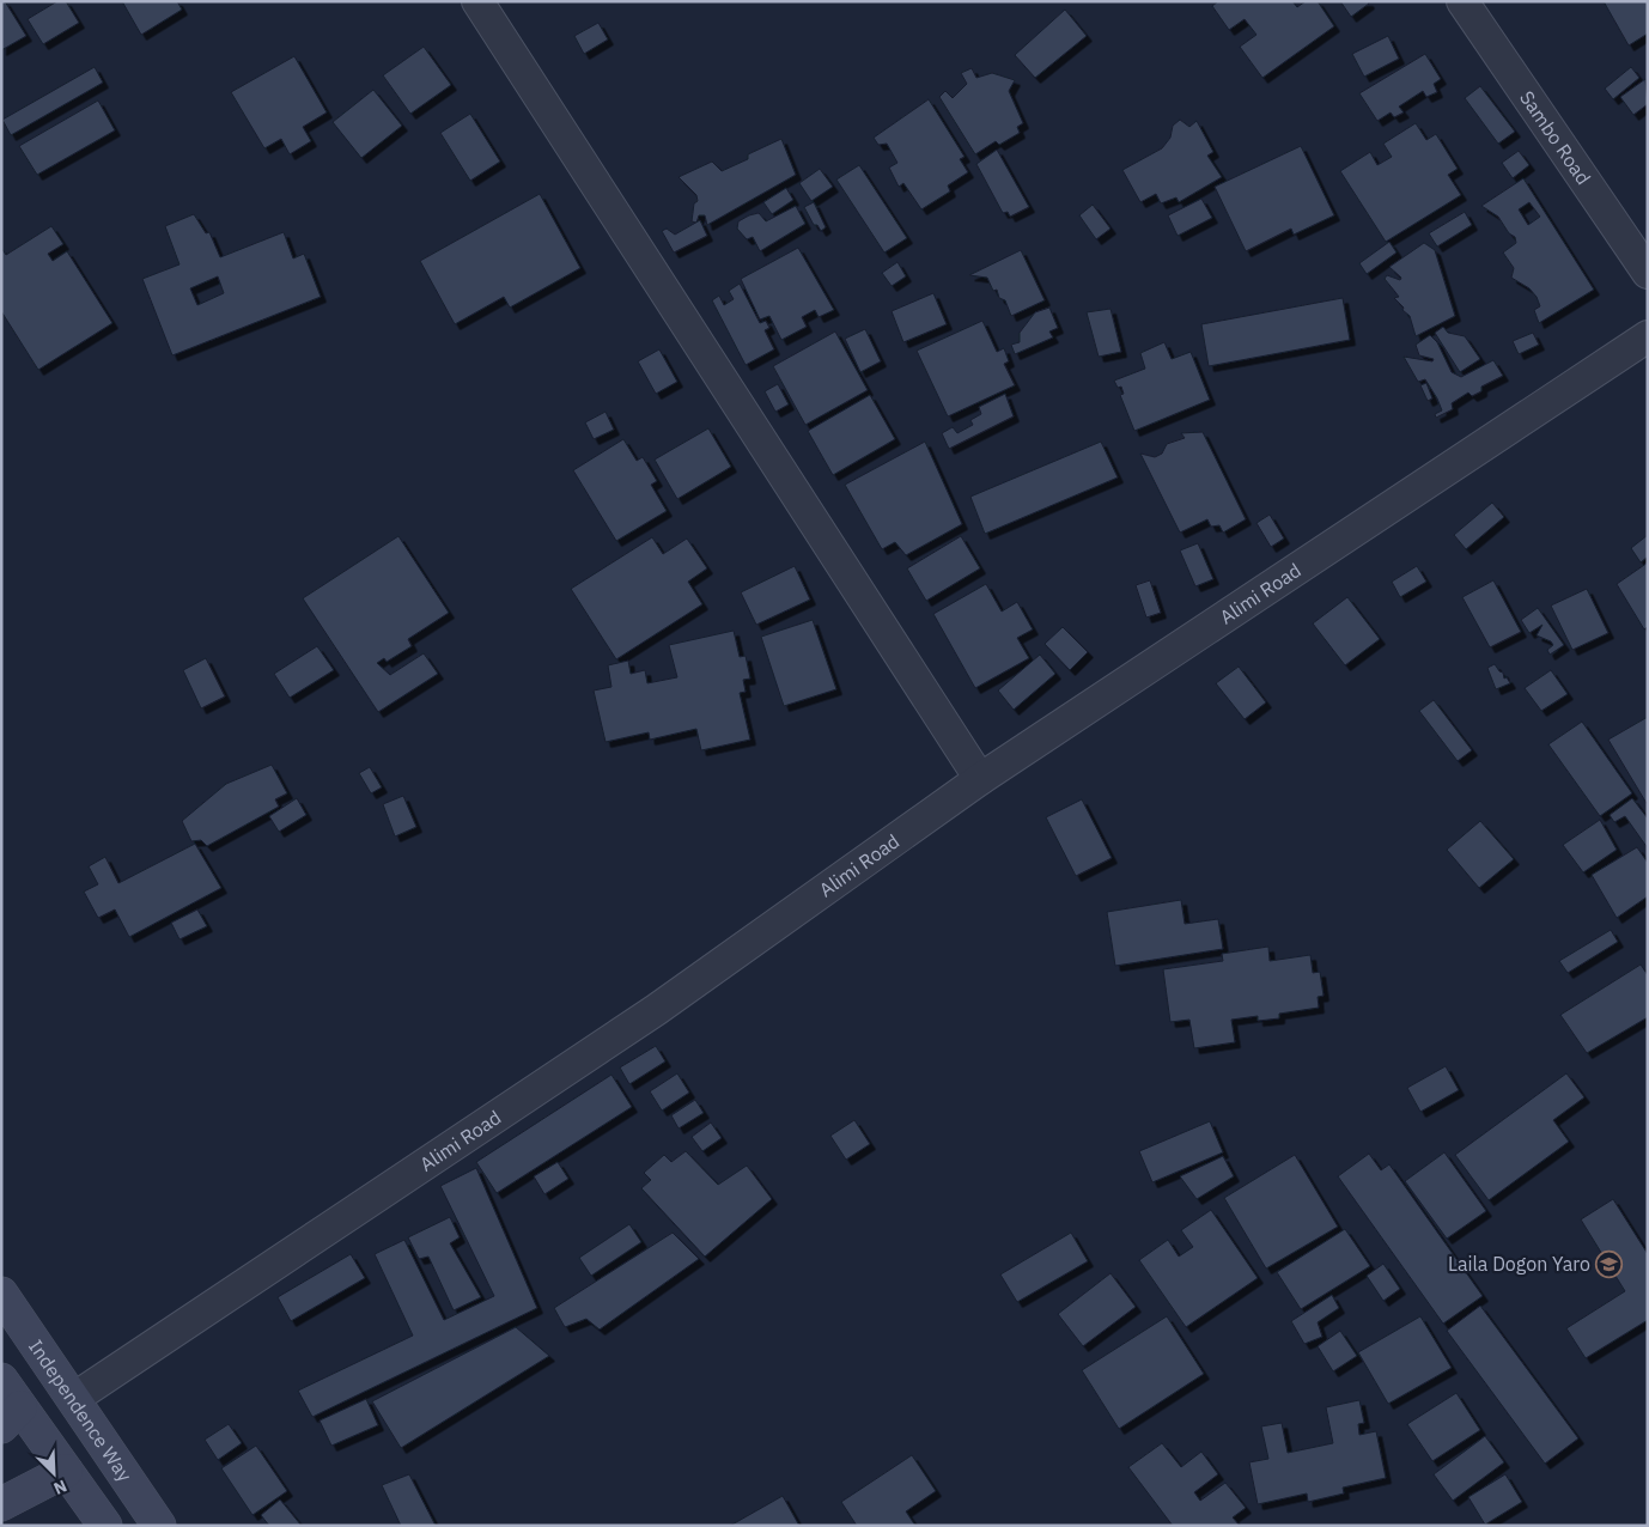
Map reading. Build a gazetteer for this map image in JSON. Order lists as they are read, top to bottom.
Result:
{
  "streets": {
    "main road": ["Independence Way"],
    "street": ["Sambo Road", "Alimi Road"]
  },
  "crossings": [
    ["Alimi Road", "Independence Way"]
  ],
  "places": {
    "school or university": ["Laila Dogon Yaro"]
  },
  "north": "bottom right"
}
